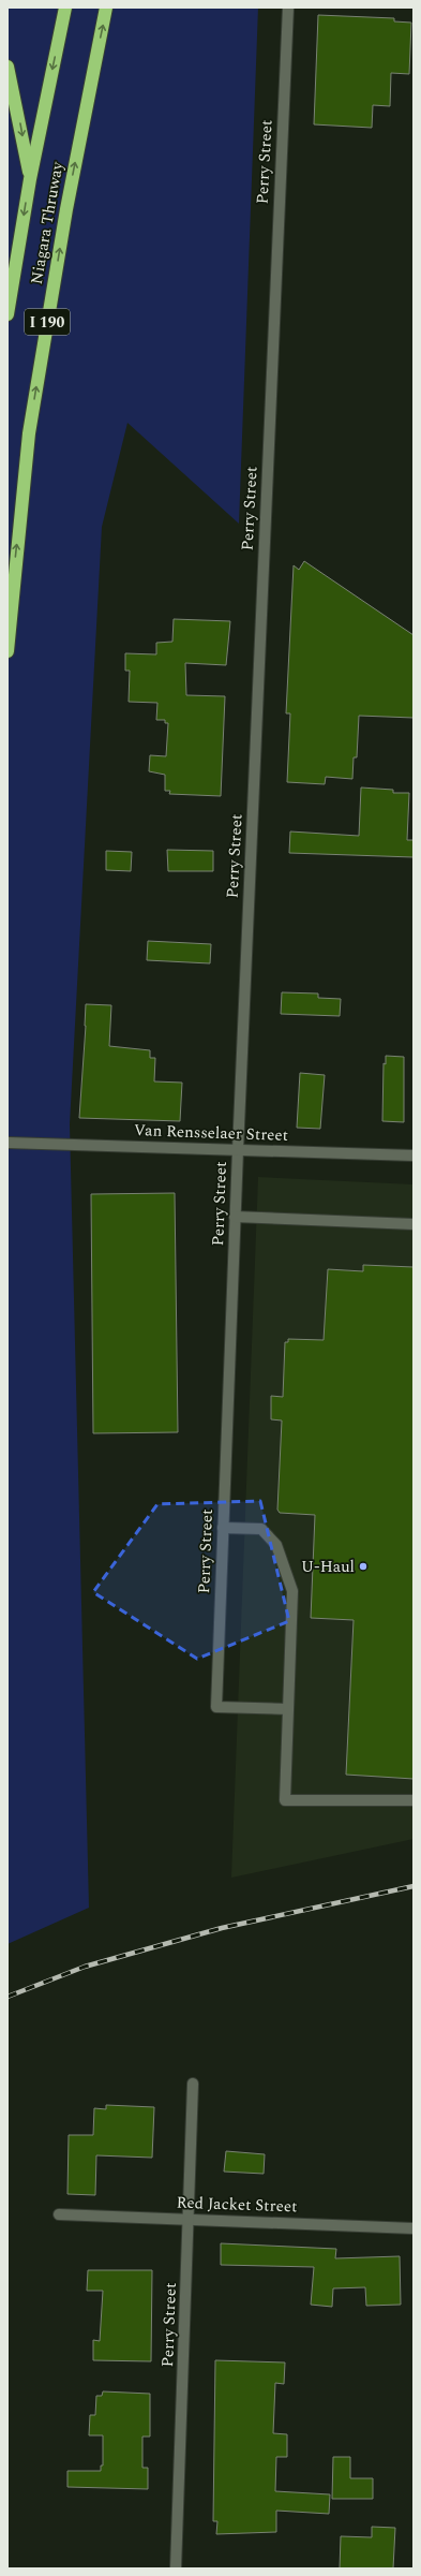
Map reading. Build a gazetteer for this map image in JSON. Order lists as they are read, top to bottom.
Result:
{
  "streets": {
    "highway": ["Niagara Thruway", "I 190"],
    "street": ["Perry Street", "Van Rensselaer Street", "Red Jacket Street"]
  },
  "crossings": [
    ["Perry Street", "Van Rensselaer Street"],
    ["Perry Street", "Red Jacket Street"]
  ],
  "places": ["U-Haul"]
}
